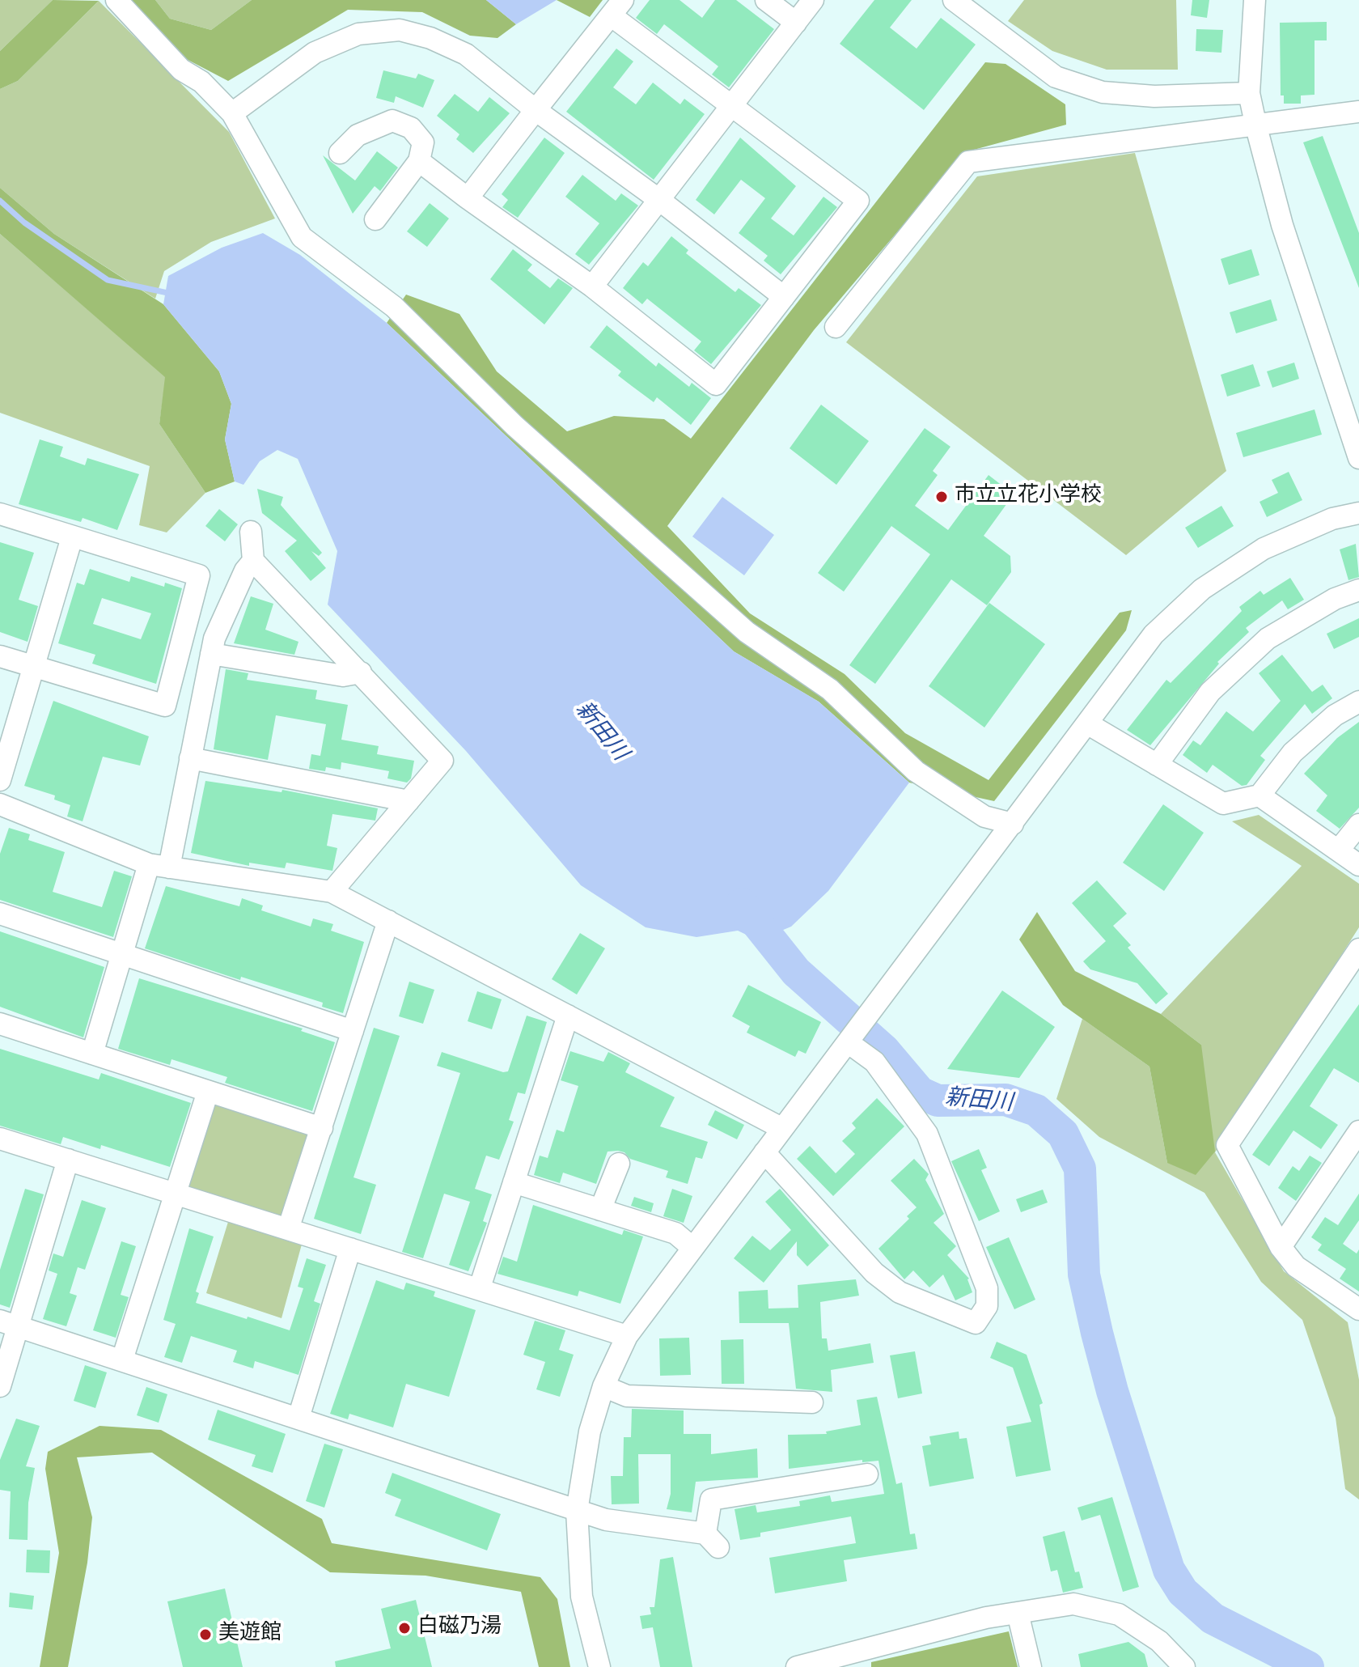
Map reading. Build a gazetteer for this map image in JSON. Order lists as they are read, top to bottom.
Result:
{
  "water": ["新田川"],
  "places": ["市立立花小学校", "白磁乃湯", "美遊館"]
}
